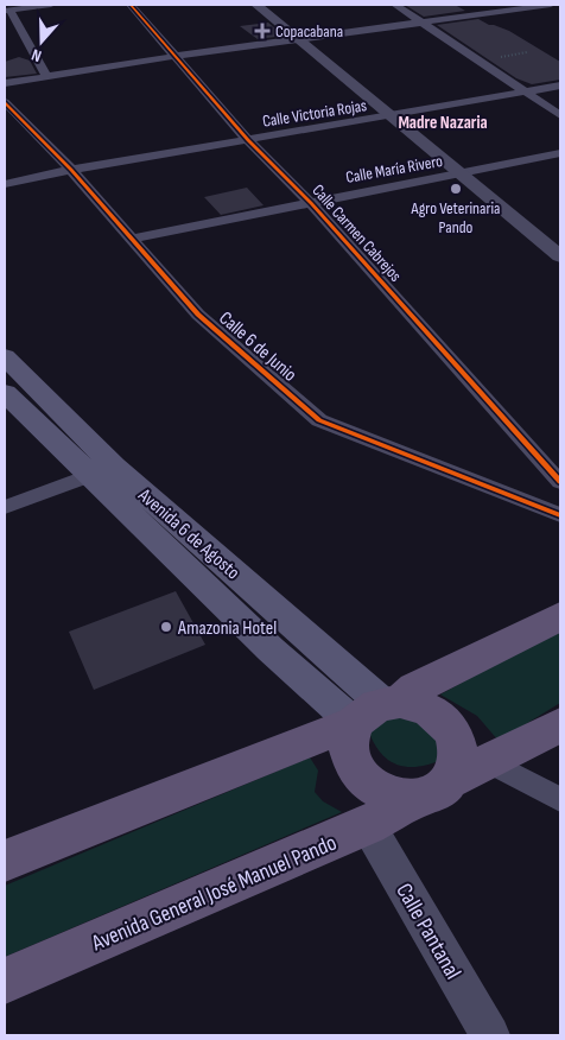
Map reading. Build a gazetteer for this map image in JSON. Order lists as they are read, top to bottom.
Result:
{
  "streets": {
    "main road": ["Avenida 6 de Agosto", "Avenida General José Manuel Pando"],
    "street": [
      "Calle Victoria Rojas",
      "Calle María Rivero",
      "Calle Carmen Cabrejos",
      "Calle 6 de Junio",
      "Calle Pantanal"
    ]
  },
  "crossings": [
    ["Calle Victoria Rojas", "Calle Carmen Cabrejos"],
    ["Calle Victoria Rojas", "Calle 6 de Junio"],
    ["Calle María Rivero", "Calle Carmen Cabrejos"],
    ["Calle María Rivero", "Calle 6 de Junio"],
    ["Avenida 6 de Agosto", "Avenida General José Manuel Pando"],
    ["Avenida 6 de Agosto", "Calle Pantanal"],
    ["Avenida General José Manuel Pando", "Calle Pantanal"]
  ],
  "districts": ["Madre Nazaria"],
  "places": {
    "health": ["Copacabana"],
    "other": ["Agro Veterinaria Pando", "Amazonia Hotel"]
  },
  "north": "bottom"
}
